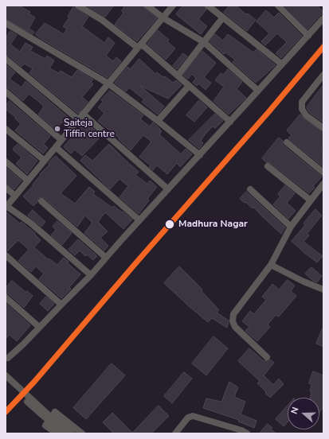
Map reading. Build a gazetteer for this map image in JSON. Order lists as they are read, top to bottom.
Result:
{
  "places": ["Saiteja Tiffin centre", "Madhura Nagar"],
  "north": "left"
}
